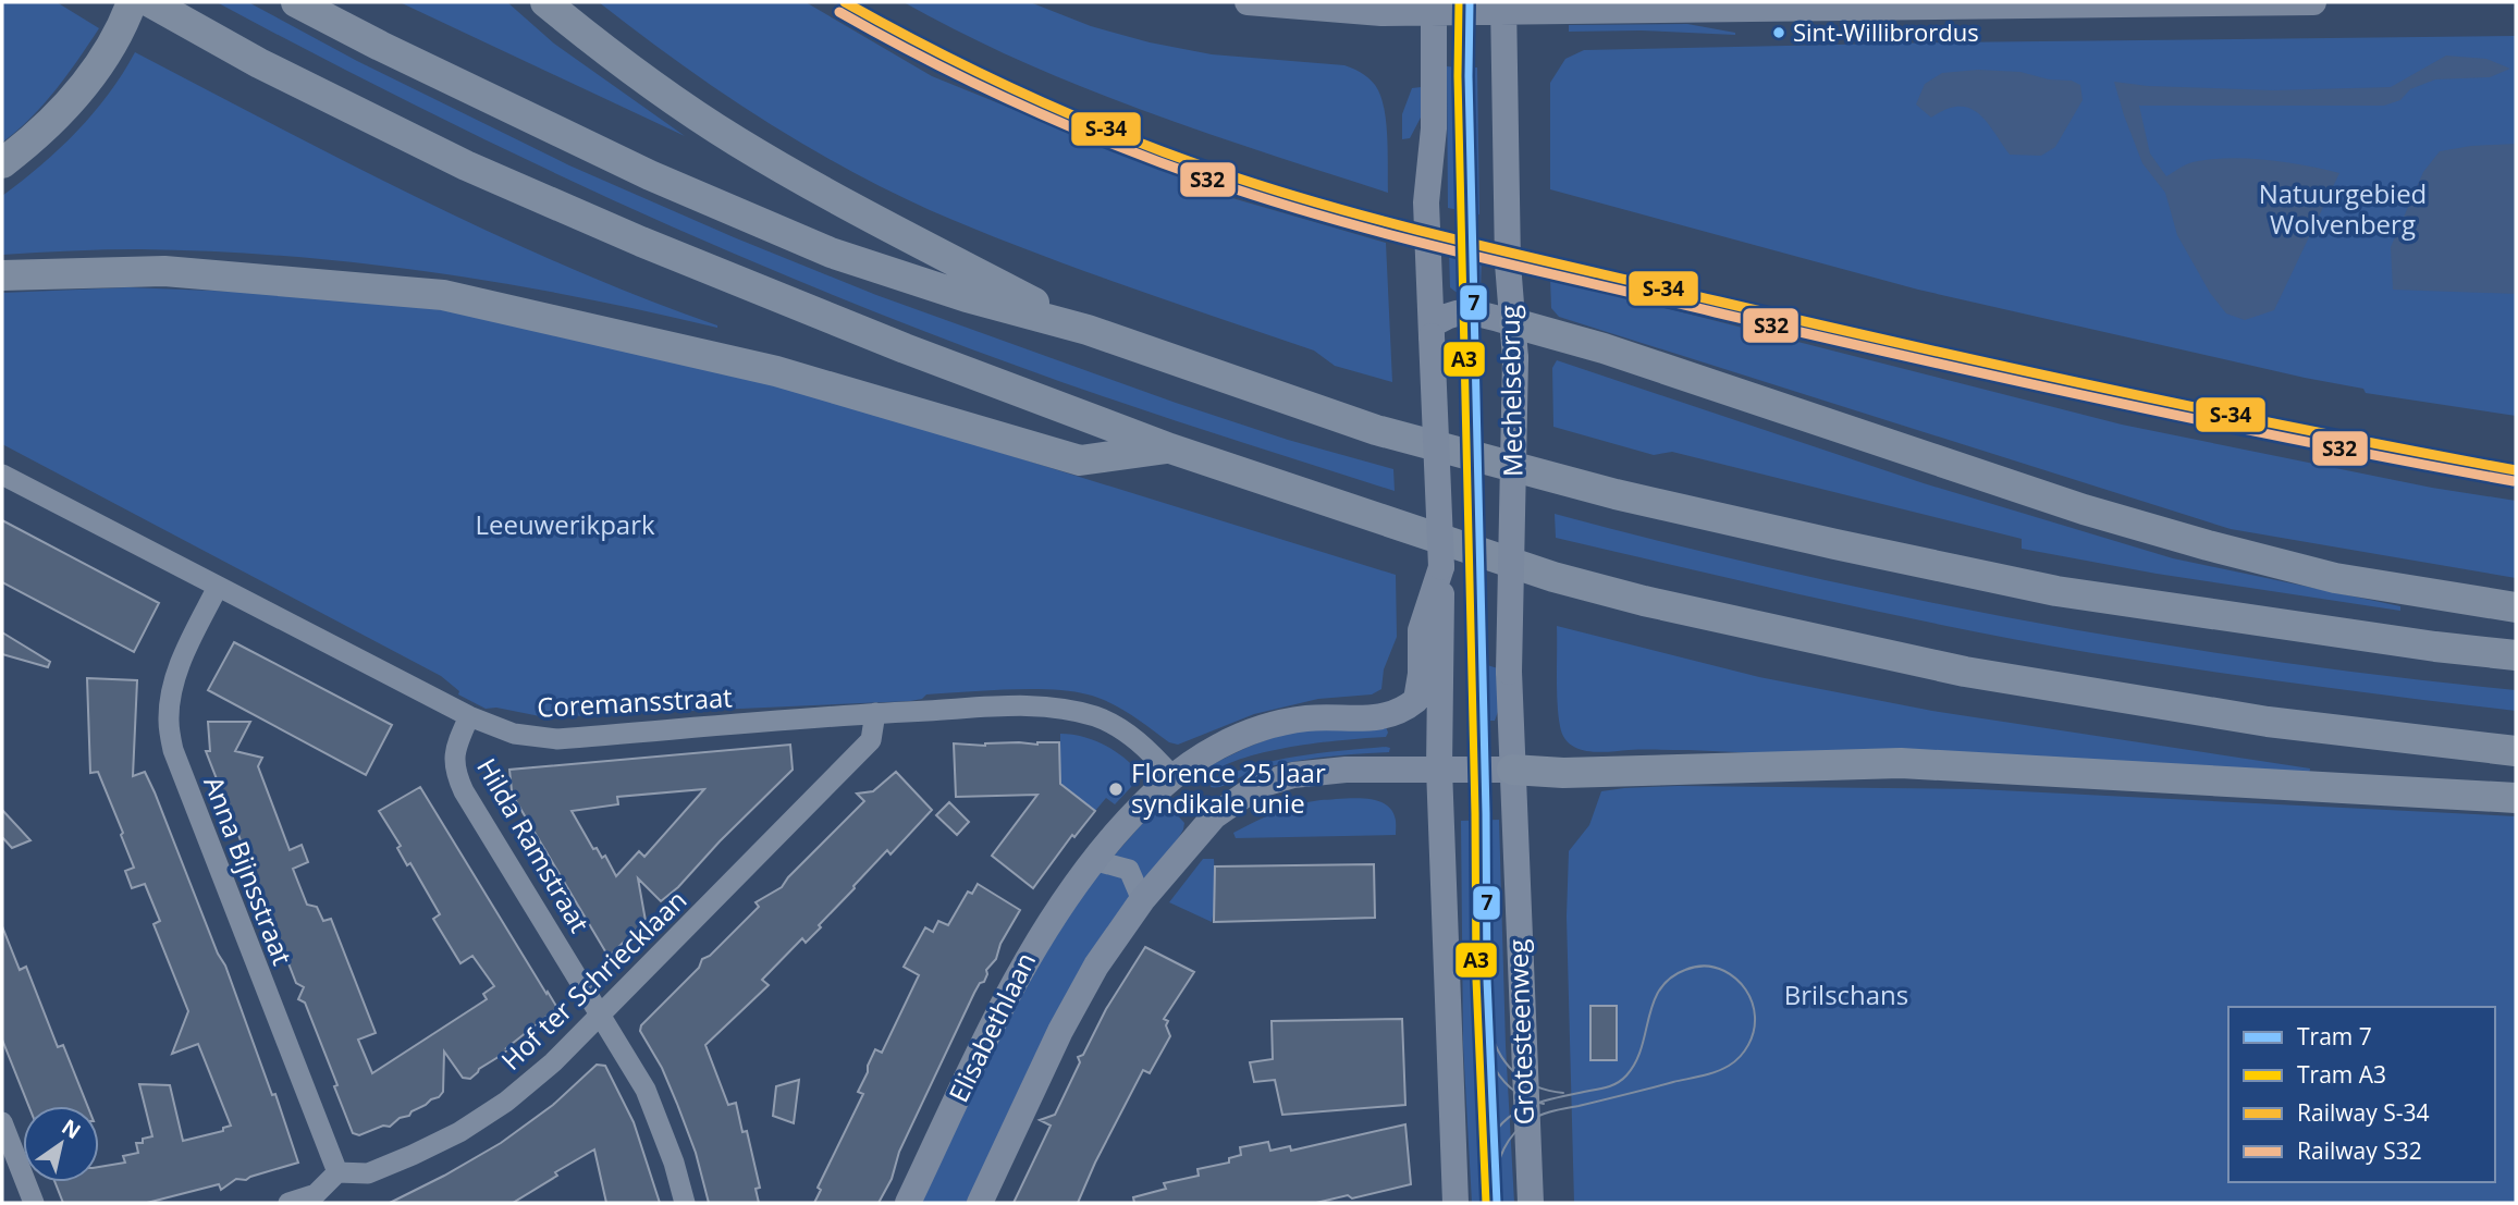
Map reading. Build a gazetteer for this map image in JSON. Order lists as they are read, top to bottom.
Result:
{
  "streets": {
    "main road": ["Mechelsebrug", "Elisabethlaan", "Grotesteenweg"],
    "street": [
      "Coremansstraat",
      "Hilda Ramstraat",
      "Anna Bijnsstraat",
      "Hof ter Schriecklaan"
    ]
  },
  "crossings": [
    ["Mechelsebrug", "Grotesteenweg"],
    ["Coremansstraat", "Hilda Ramstraat"],
    ["Coremansstraat", "Anna Bijnsstraat"],
    ["Coremansstraat", "Hof ter Schriecklaan"],
    ["Coremansstraat", "Elisabethlaan"],
    ["Hilda Ramstraat", "Hof ter Schriecklaan"],
    ["Anna Bijnsstraat", "Hof ter Schriecklaan"]
  ],
  "parks": ["Natuurgebied Wolvenberg", "Leeuwerikpark", "Brilschans"],
  "places": ["Sint-Willibrordus", "Florence 25 Jaar syndikale unie"],
  "lines": [
    "tram line 7",
    "tram line A3",
    "rail line S-34",
    "rail line S32"
  ],
  "legend": [
    "Tram 7",
    "Tram A3",
    "Railway S-34",
    "Railway S32"
  ],
  "north": "top right"
}
